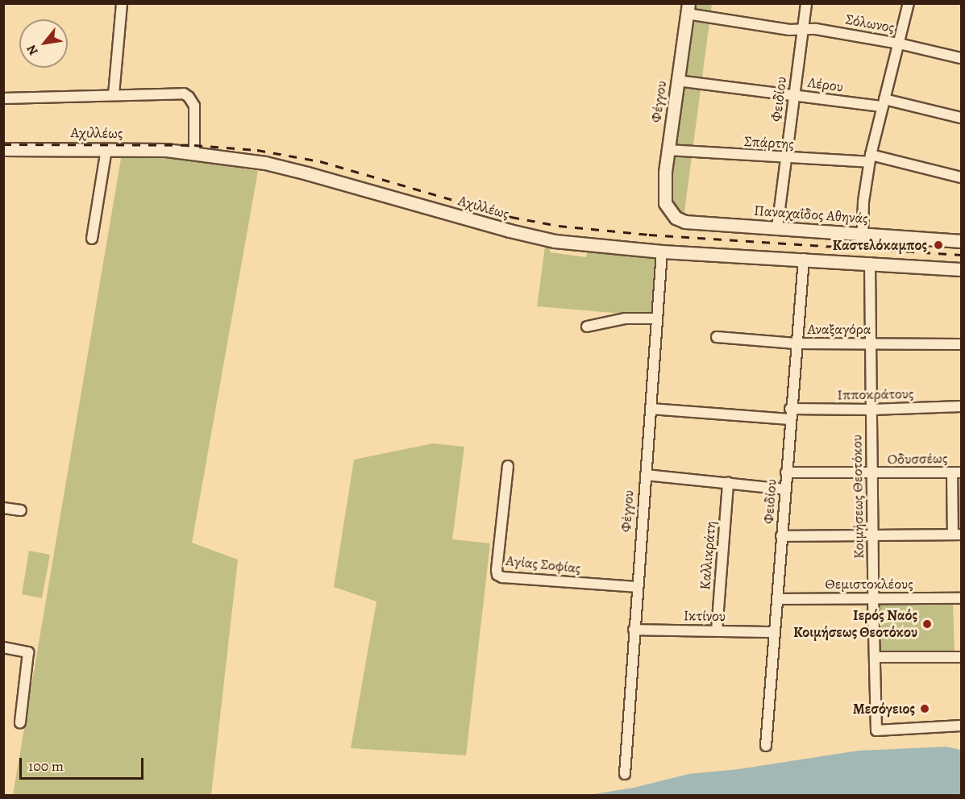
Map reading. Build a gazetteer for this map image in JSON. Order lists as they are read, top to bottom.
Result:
{
  "streets": {
    "street": [
      "Σόλωνος",
      "Λέρου",
      "Φειδίου",
      "Φέγγου",
      "Αχιλλέως",
      "Σπάρτης",
      "Παναχαΐδος Αθηνάς",
      "Αναξαγόρα",
      "Ιπποκράτους",
      "Οδυσσέως",
      "Κοιμήσεως Θεοτόκου",
      "Καλλικράτη",
      "Αγίας Σοφίας",
      "Θεμιστοκλέους",
      "Ικτίνου"
    ]
  },
  "crossings": [
    ["Σόλωνος", "Φειδίου"],
    ["Σόλωνος", "Φέγγου"],
    ["Λέρου", "Φειδίου"],
    ["Λέρου", "Φέγγου"],
    ["Φειδίου", "Αχιλλέως"],
    ["Φειδίου", "Σπάρτης"],
    ["Φειδίου", "Παναχαΐδος Αθηνάς"],
    ["Φειδίου", "Αναξαγόρα"],
    ["Φειδίου", "Ιπποκράτους"],
    ["Φειδίου", "Οδυσσέως"],
    ["Φειδίου", "Θεμιστοκλέους"],
    ["Φειδίου", "Ικτίνου"],
    ["Φέγγου", "Αχιλλέως"],
    ["Φέγγου", "Σπάρτης"],
    ["Φέγγου", "Παναχαΐδος Αθηνάς"],
    ["Φέγγου", "Αγίας Σοφίας"],
    ["Φέγγου", "Ικτίνου"],
    ["Αχιλλέως", "Κοιμήσεως Θεοτόκου"],
    ["Αναξαγόρα", "Κοιμήσεως Θεοτόκου"],
    ["Ιπποκράτους", "Κοιμήσεως Θεοτόκου"],
    ["Οδυσσέως", "Κοιμήσεως Θεοτόκου"],
    ["Κοιμήσεως Θεοτόκου", "Θεμιστοκλέους"],
    ["Καλλικράτη", "Ικτίνου"]
  ],
  "places": ["Καστελόκαμπος", "Ιερός Ναός Κοιμήσεως Θεοτόκου", "Μεσόγειος"],
  "scale_bar": "100 m",
  "north": "bottom left"
}
